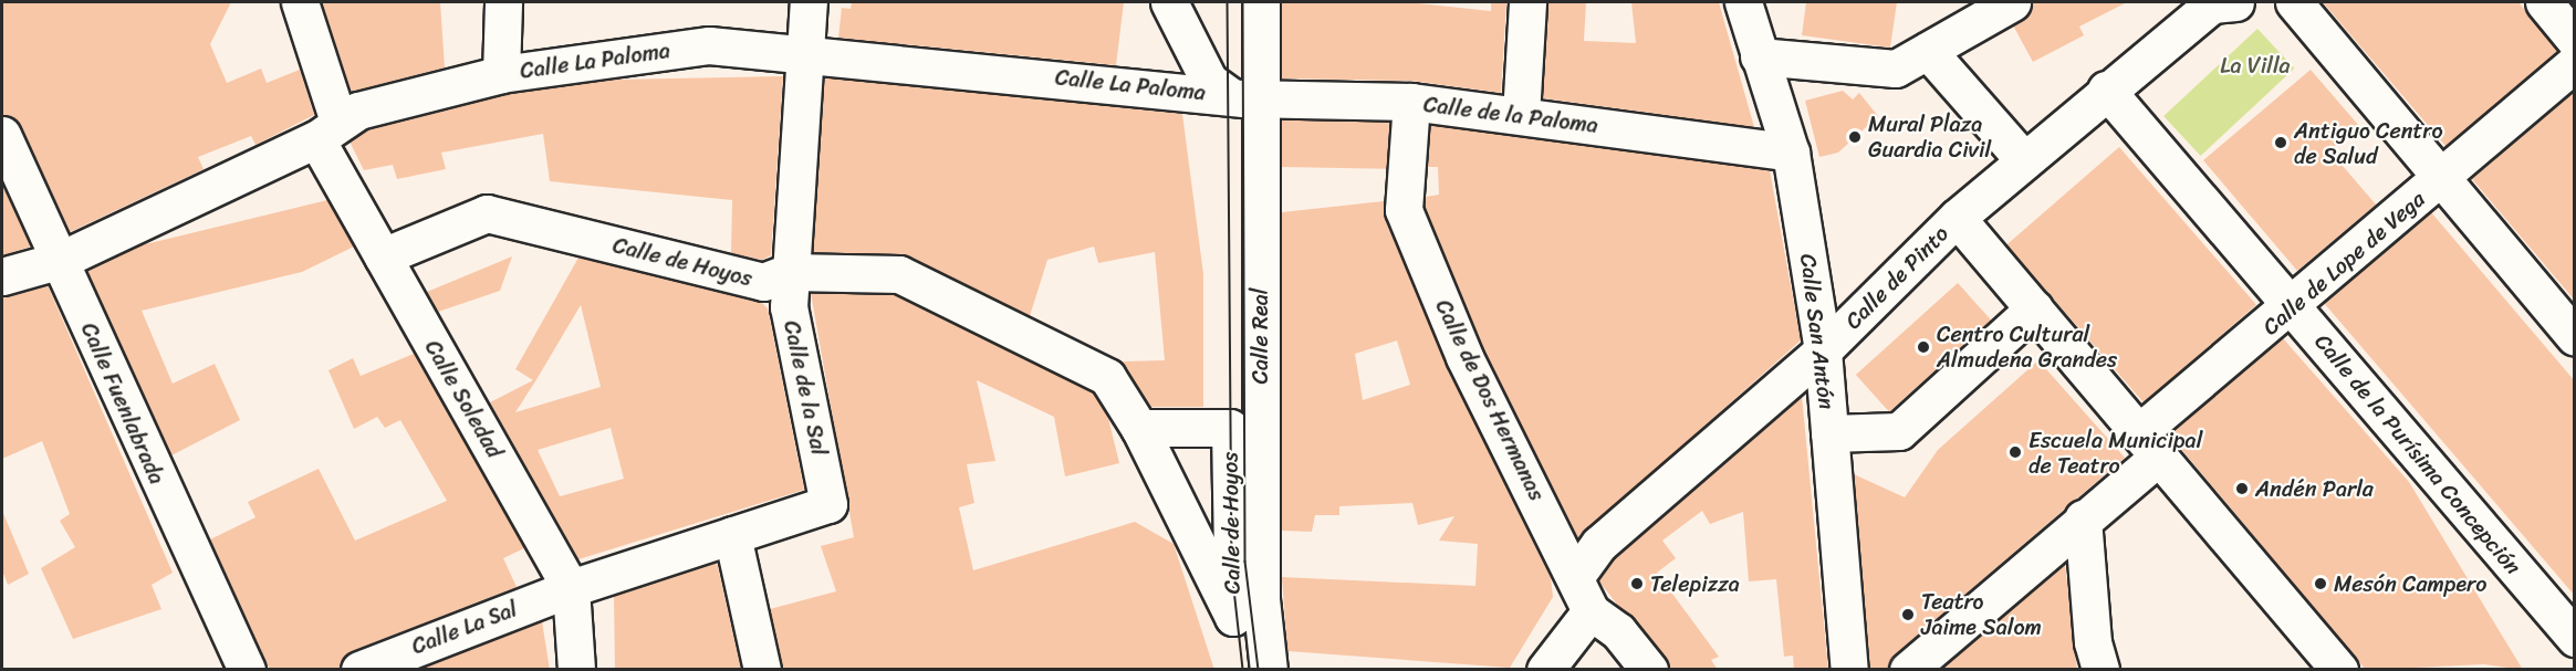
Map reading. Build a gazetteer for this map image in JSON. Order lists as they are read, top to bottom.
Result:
{
  "streets": {
    "street": [
      "Calle La Paloma",
      "Calle de la Paloma",
      "Calle de Hoyos",
      "Calle de Lope de Vega",
      "Calle de Pinto",
      "Calle San Antón",
      "Calle Real",
      "Calle de la Sal",
      "Calle Soledad",
      "Calle de Dos Hermanas",
      "Calle Fuenlabrada",
      "Calle de la Purísima Concepción",
      "Calle La Sal"
    ]
  },
  "crossings": [
    ["Calle La Paloma", "Calle de la Paloma"],
    ["Calle La Paloma", "Calle Real"],
    ["Calle La Paloma", "Calle de la Sal"],
    ["Calle La Paloma", "Calle Soledad"],
    ["Calle La Paloma", "Calle Fuenlabrada"],
    ["Calle de la Paloma", "Calle San Antón"],
    ["Calle de la Paloma", "Calle Real"],
    ["Calle de la Paloma", "Calle de Dos Hermanas"],
    ["Calle de Hoyos", "Calle Real"],
    ["Calle de Hoyos", "Calle de la Sal"],
    ["Calle de Hoyos", "Calle Soledad"],
    ["Calle de Lope de Vega", "Calle de la Purísima Concepción"],
    ["Calle de Pinto", "Calle San Antón"],
    ["Calle de Pinto", "Calle de Dos Hermanas"],
    ["Calle de Pinto", "Calle de la Purísima Concepción"],
    ["Calle de la Sal", "Calle Soledad"],
    ["Calle de la Sal", "Calle La Sal"],
    ["Calle Soledad", "Calle La Sal"]
  ],
  "parks": ["La Villa"],
  "places": [
    "Mural Plaza Guardia Civil",
    "Antiguo Centro de Salud",
    "Centro Cultural Almudena Grandes",
    "Escuela Municipal de Teatro",
    "Andén Parla",
    "Telepizza",
    "Mesón Campero",
    "Teatro Jaime Salom"
  ]
}
